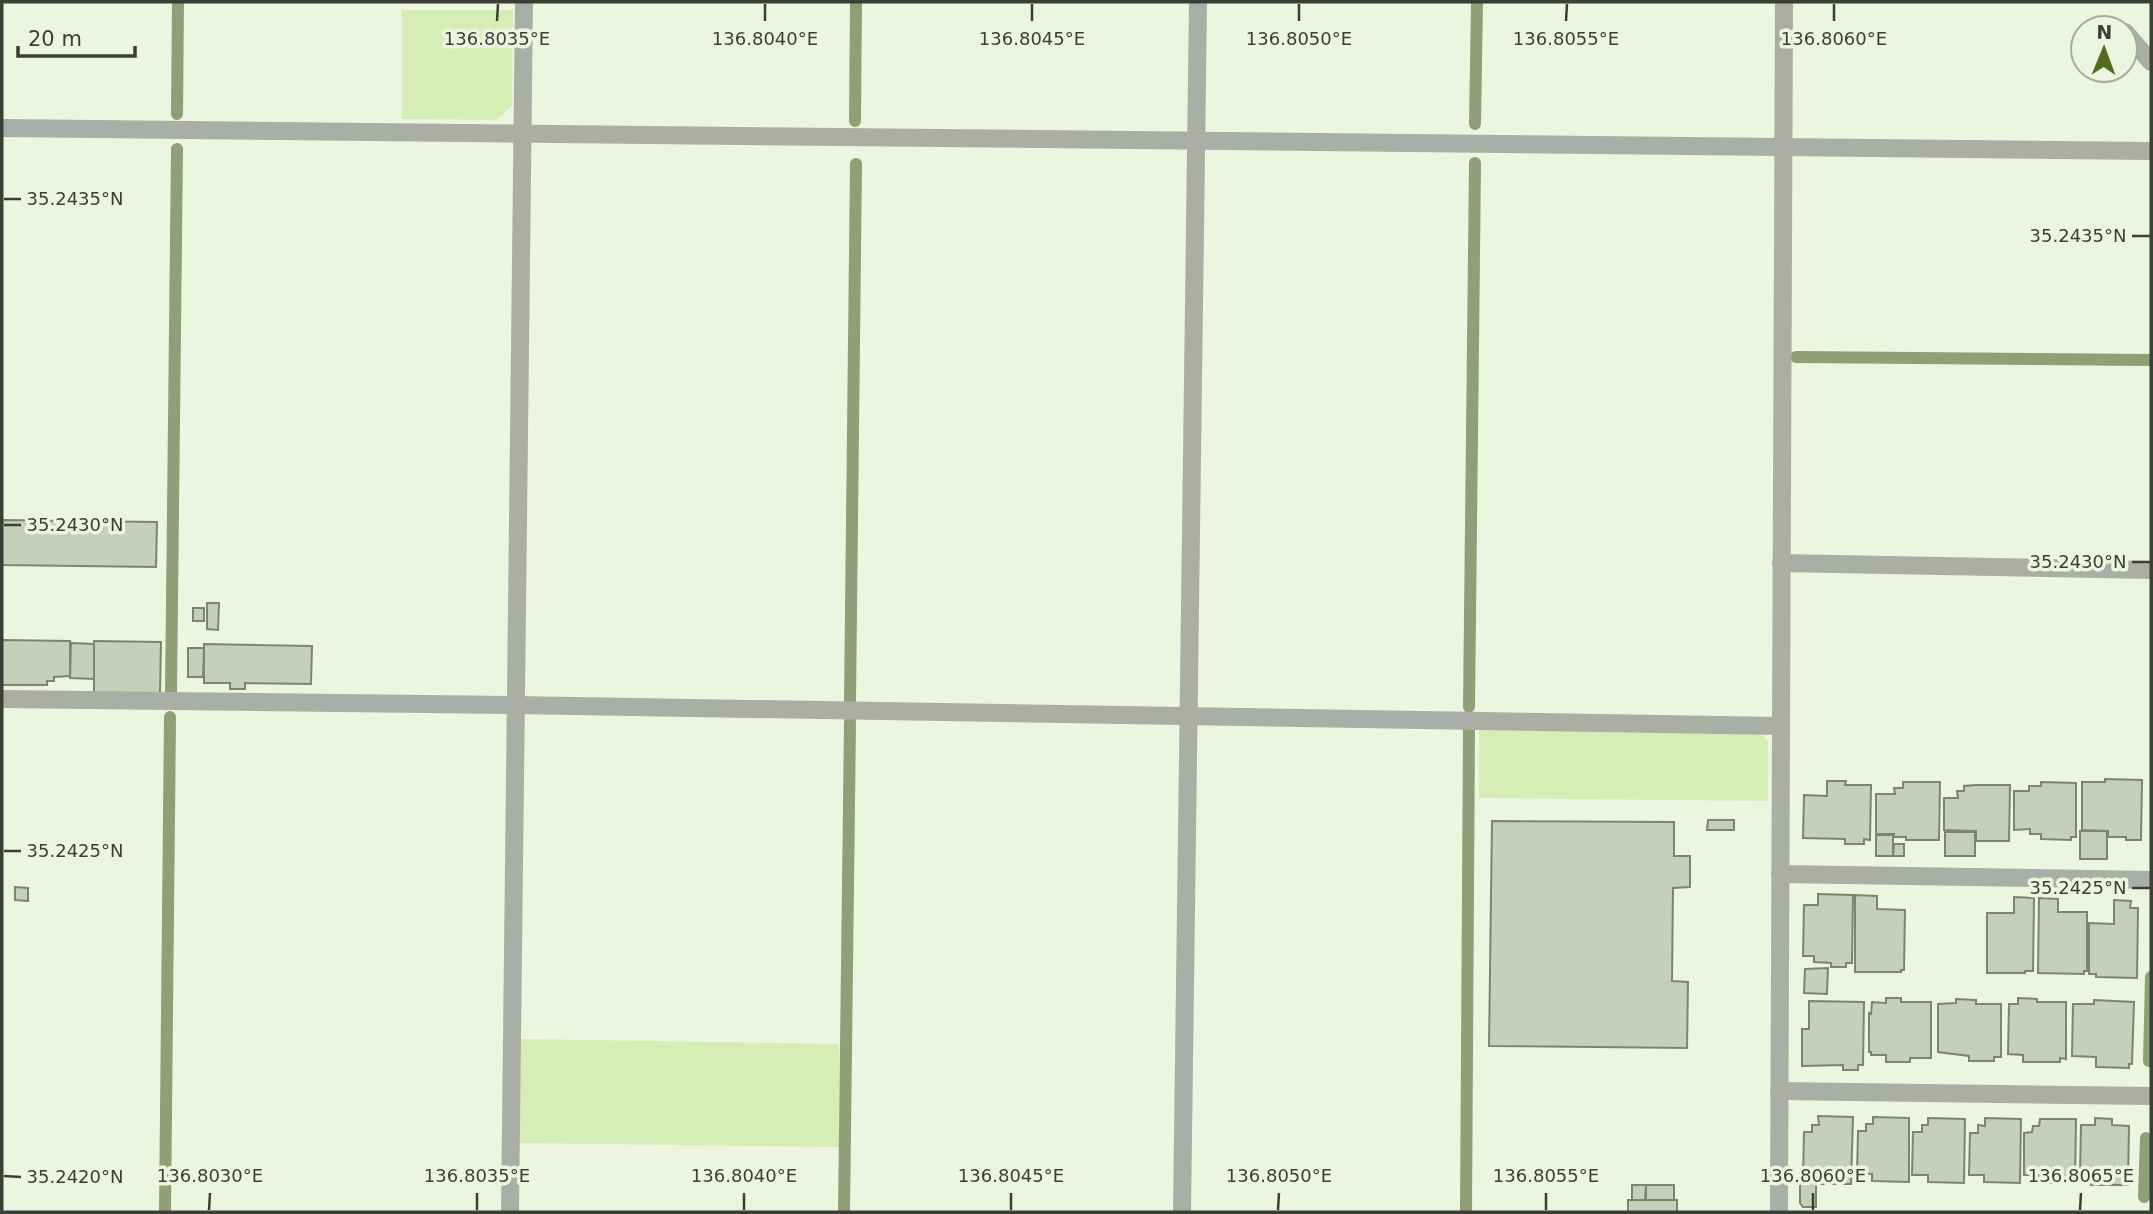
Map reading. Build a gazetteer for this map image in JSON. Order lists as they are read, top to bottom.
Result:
{
  "scale_bar": "20 m",
  "north": "top",
  "coordinates": [
    "136.8035°E",
    "136.8040°E",
    "136.8045°E",
    "136.8050°E",
    "136.8055°E",
    "136.8060°E",
    "35.2435°N",
    "35.2430°N",
    "35.2425°N",
    "136.8030°E",
    "136.8065°E",
    "35.2420°N"
  ]
}
